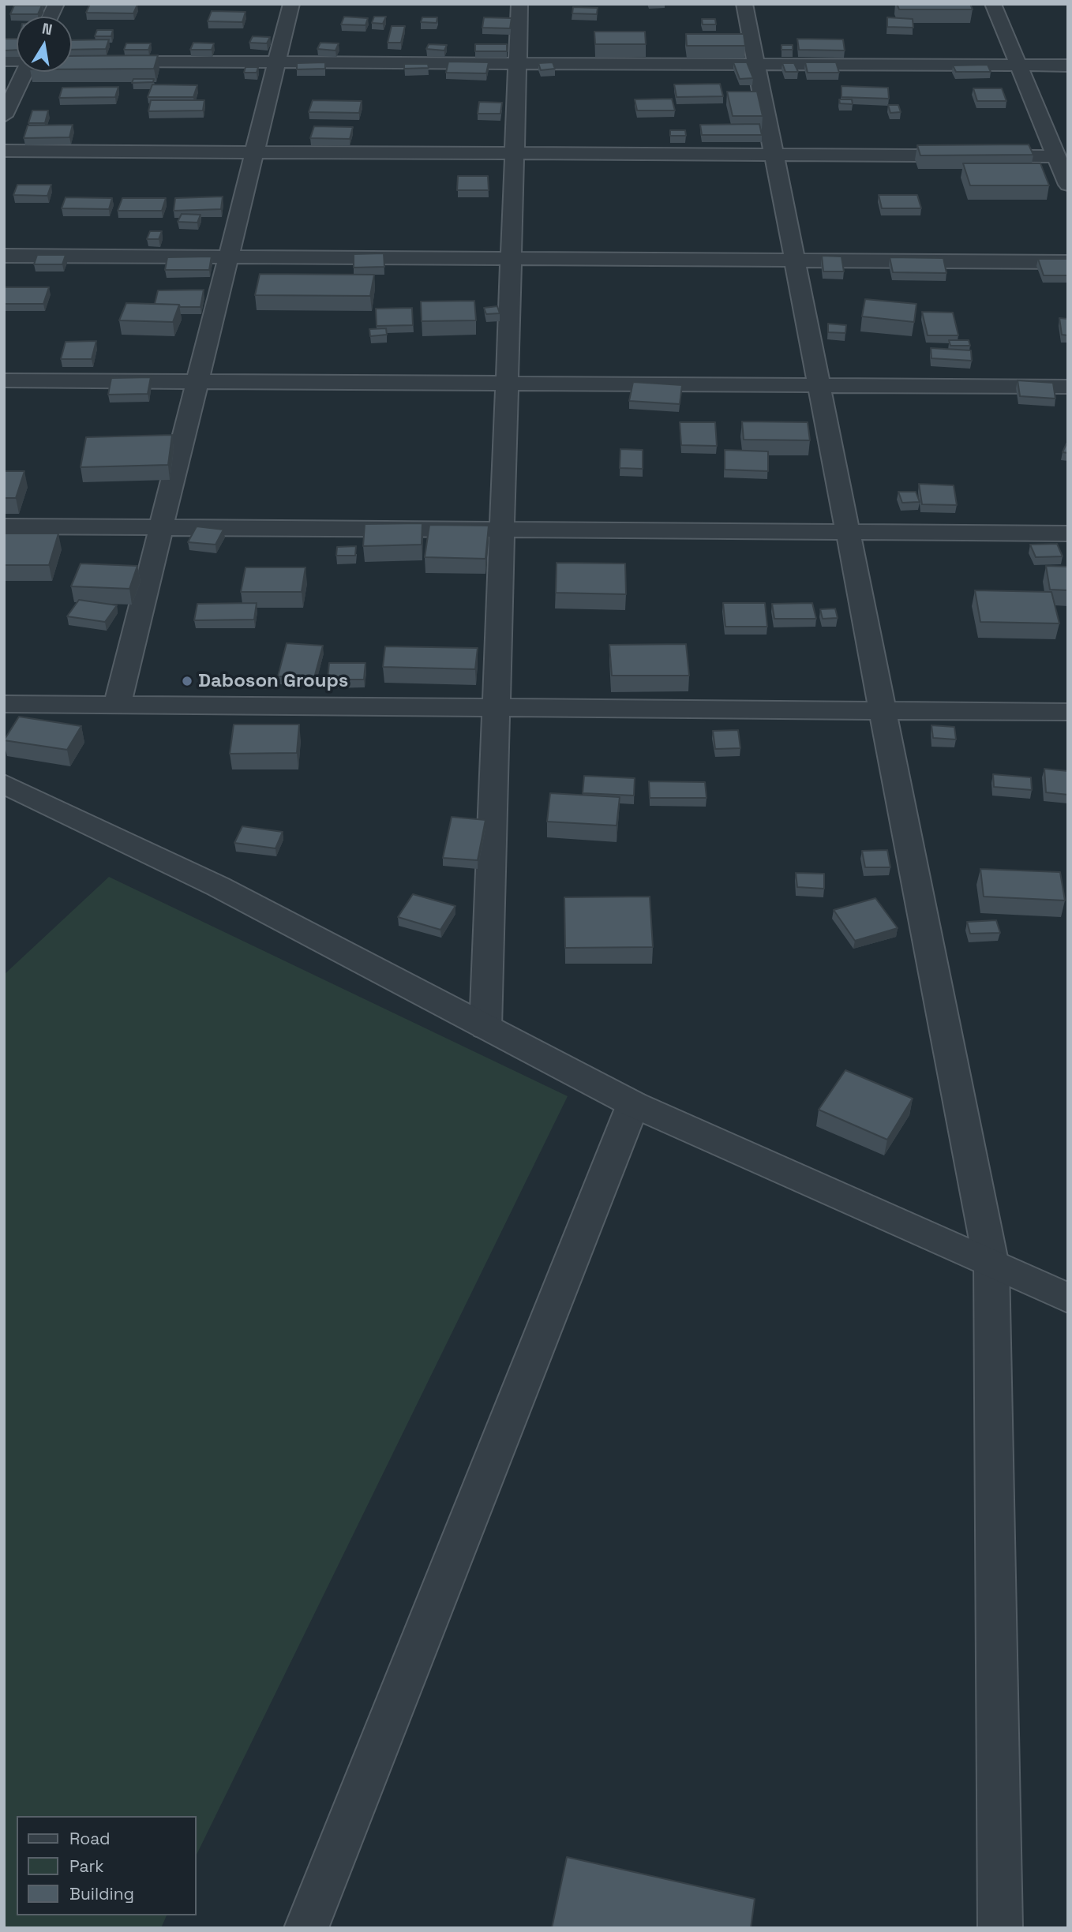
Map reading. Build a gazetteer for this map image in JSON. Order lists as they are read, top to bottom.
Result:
{
  "places": ["Daboson Groups"],
  "legend": ["Road", "Park", "Building"],
  "north": "top"
}
